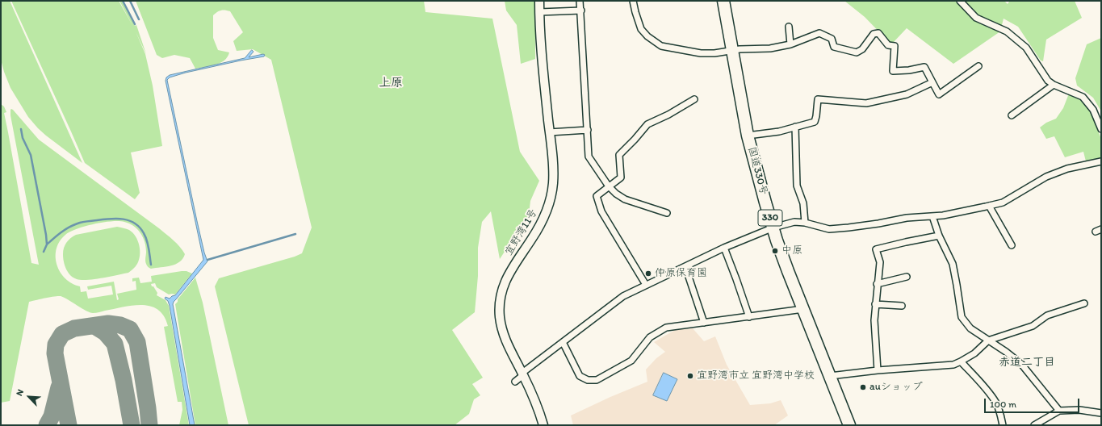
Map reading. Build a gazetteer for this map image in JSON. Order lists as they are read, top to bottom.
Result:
{
  "streets": {
    "highway": ["国道330号", "330"],
    "street": ["宜野湾11号"]
  },
  "districts": ["上原", "赤道二丁目"],
  "places": [
    "中原",
    "仲原保育園",
    "宜野湾市立 宜野湾中学校",
    "auショップ"
  ],
  "scale_bar": "100 m",
  "north": "top left"
}
